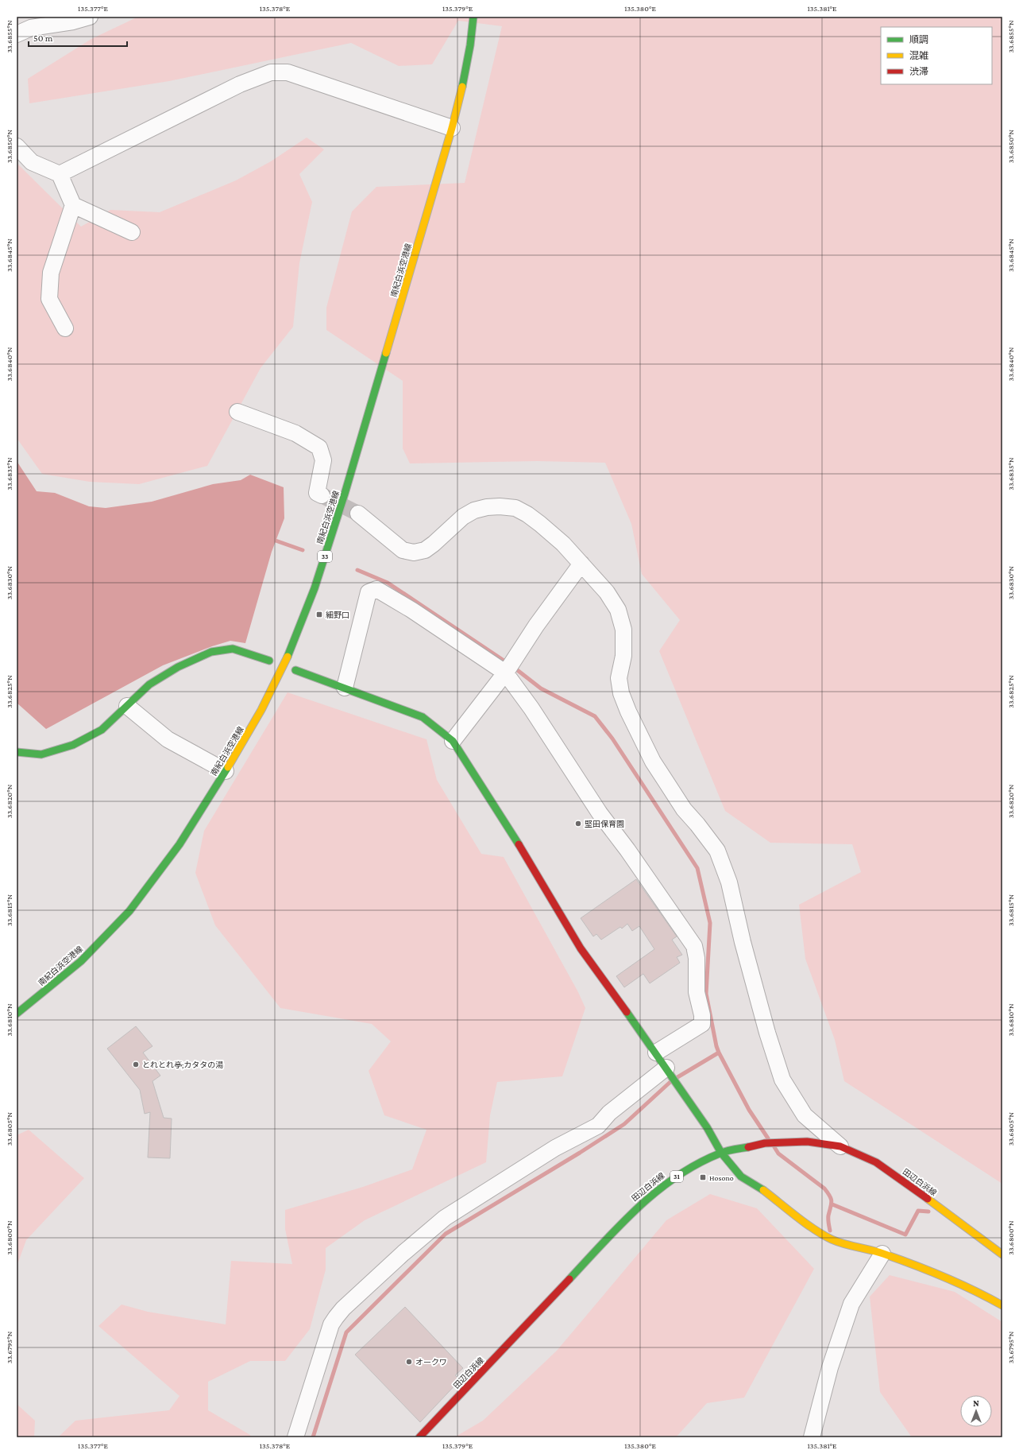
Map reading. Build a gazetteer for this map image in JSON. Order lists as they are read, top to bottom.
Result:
{
  "streets": {
    "main road": [
      "南紀白浜空港線",
      "33",
      "31",
      "田辺白浜線"
    ]
  },
  "places": {
    "transit": ["細野口", "Hosono"],
    "other": ["堅田保育園", "とれとれ亭;カタタの湯", "オークワ"]
  },
  "legend": ["順調", "混雑", "渋滞"],
  "scale_bar": "50 m",
  "north": "top",
  "coordinates": [
    "135.377°E",
    "135.378°E",
    "135.379°E",
    "135.380°E",
    "135.381°E",
    "33.6855°N",
    "33.6850°N",
    "33.6845°N",
    "33.6840°N",
    "33.6835°N",
    "33.6830°N",
    "33.6825°N",
    "33.6820°N",
    "33.6815°N",
    "33.6810°N",
    "33.6805°N",
    "33.6800°N",
    "33.6795°N"
  ]
}
